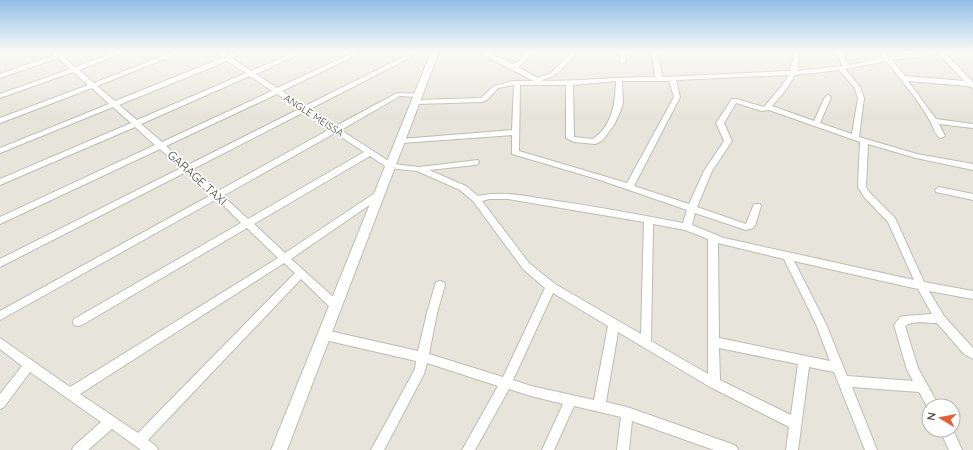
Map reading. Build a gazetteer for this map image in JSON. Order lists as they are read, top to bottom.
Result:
{
  "streets": {
    "street": ["ANGLE MEISSA", "GARAGE TAXI"]
  },
  "north": "left"
}
